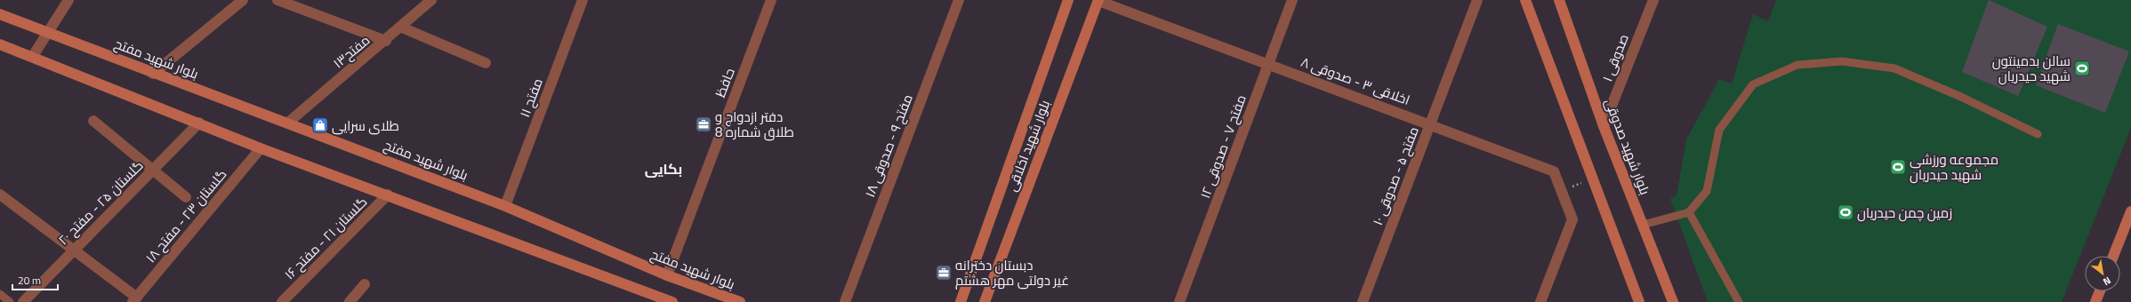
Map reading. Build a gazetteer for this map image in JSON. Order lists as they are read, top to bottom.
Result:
{
  "streets": {
    "main road": ["بلوار شهید مفتح", "بلوار شهید اخلاقی", "بلوار شهید صدوقی"],
    "street": [
      "مفتح۱۳",
      "صدوقی ۱",
      "اخلاقی ۳ - صدوقی ۸",
      "حافظ",
      "مفتح ۱۱",
      "مفتح ۹ - صدوقی ۱۸",
      "مفتح ۷ - صدوقی ۱۲",
      "مفتح ۵ - صدوقی ۱۰",
      "گلستان ۲۵ - مفتح ۲۰",
      "گلستان ۲۳ - مفتح ۱۸",
      "گلستان ۲۱ - مفتح ۱۶"
    ]
  },
  "crossings": [
    ["مفتح۱۳", "بلوار شهید مفتح"],
    ["صدوقی ۱", "بلوار شهید صدوقی"],
    ["بلوار شهید مفتح", "حافظ"],
    ["بلوار شهید مفتح", "مفتح ۱۱"],
    ["اخلاقی ۳ - صدوقی ۸", "بلوار شهید اخلاقی"],
    ["اخلاقی ۳ - صدوقی ۸", "مفتح ۷ - صدوقی ۱۲"],
    ["اخلاقی ۳ - صدوقی ۸", "مفتح ۵ - صدوقی ۱۰"]
  ],
  "districts": ["بکایی"],
  "places": {
    "sports": ["سالن بدمینتون شهید حیدریان", "مجموعه ورزشی شهید حیدریان", "زمین چمن حیدریان"],
    "office": ["دفتر ازدواج و طلاق شماره 8", "دبستان دخترانه غیر دولتی مهر هشتم"],
    "shop": ["طلای سرایی"]
  },
  "scale_bar": "20 m",
  "north": "bottom right"
}
